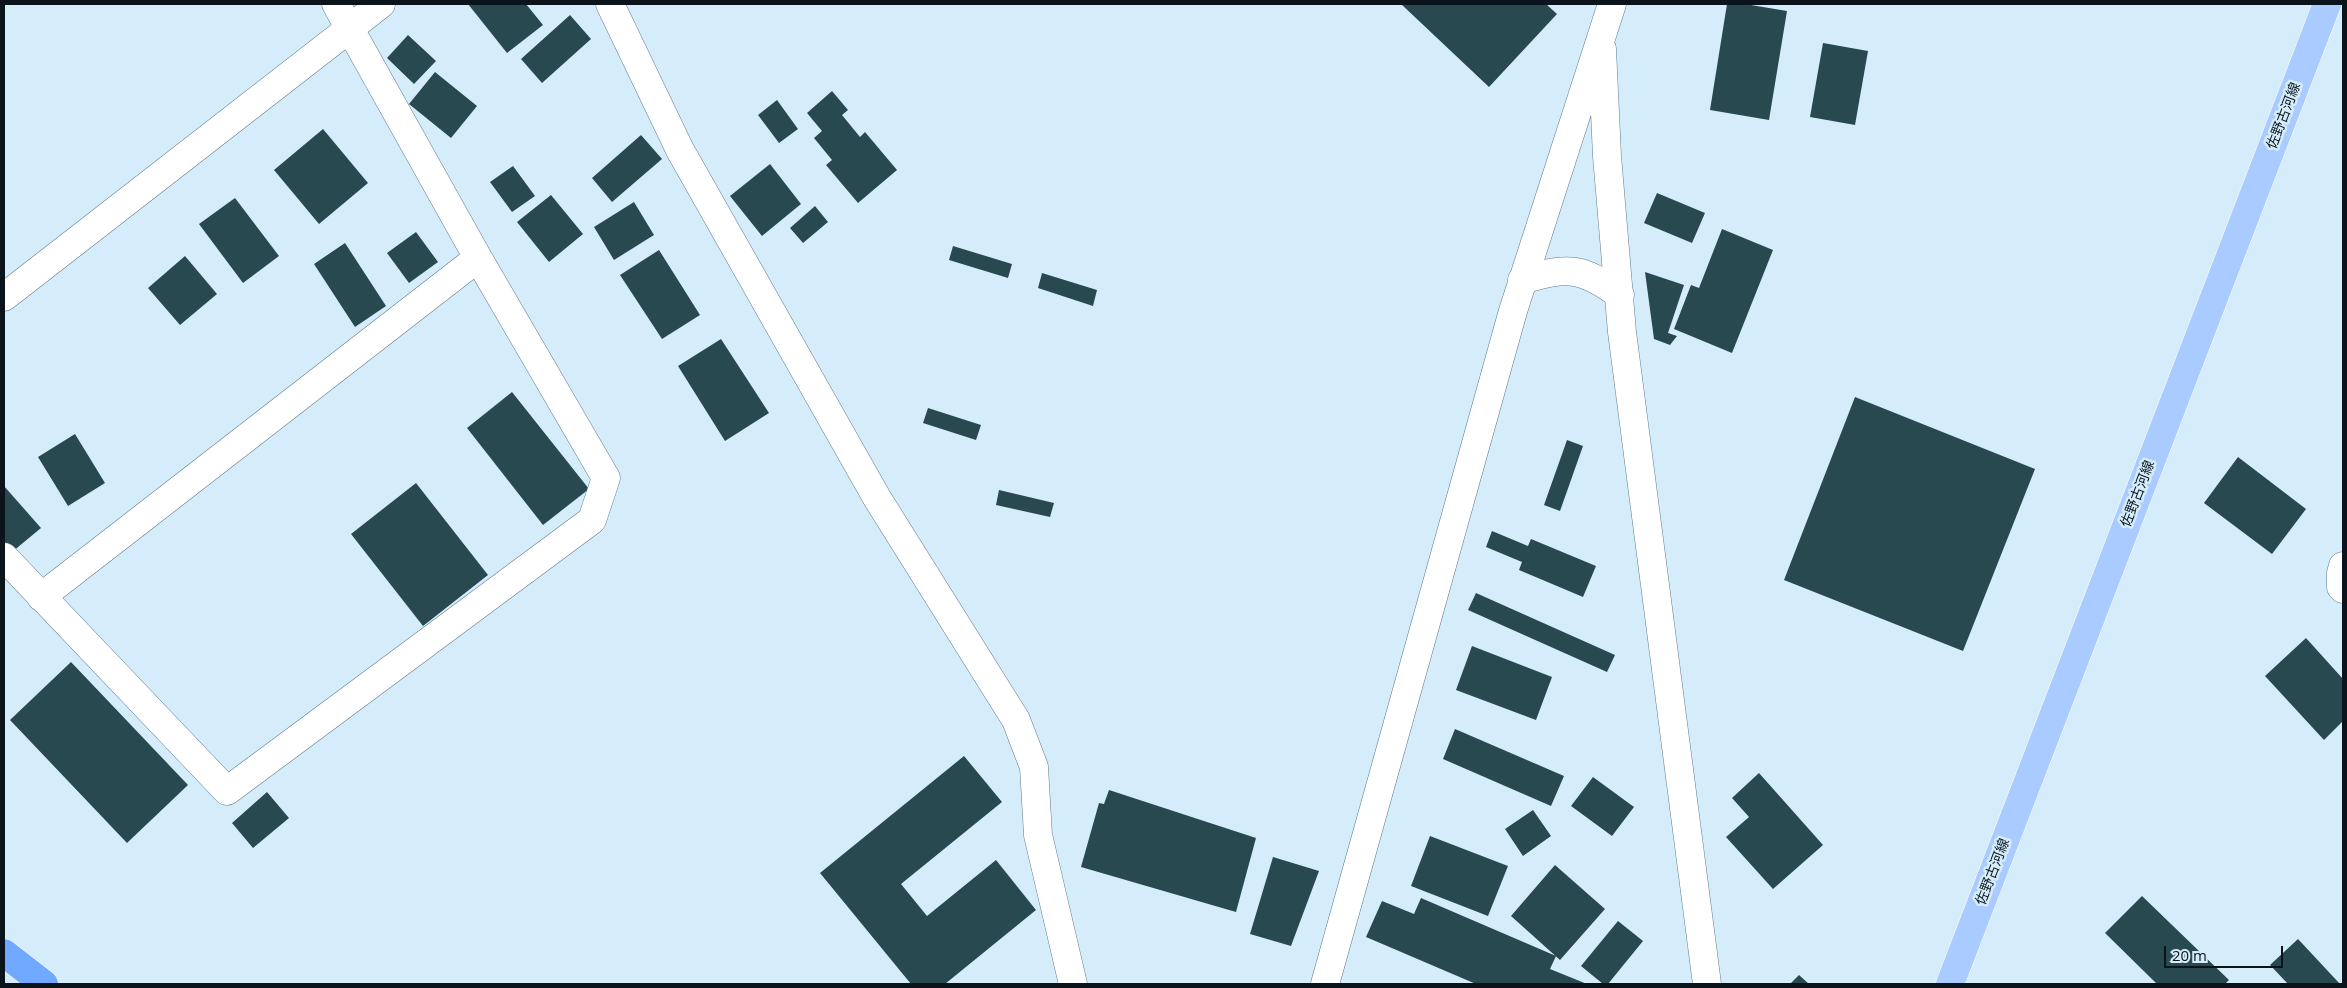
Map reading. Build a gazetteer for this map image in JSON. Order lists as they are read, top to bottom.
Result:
{
  "streets": {
    "main road": ["佐野古河線"]
  },
  "scale_bar": "20 m"
}
